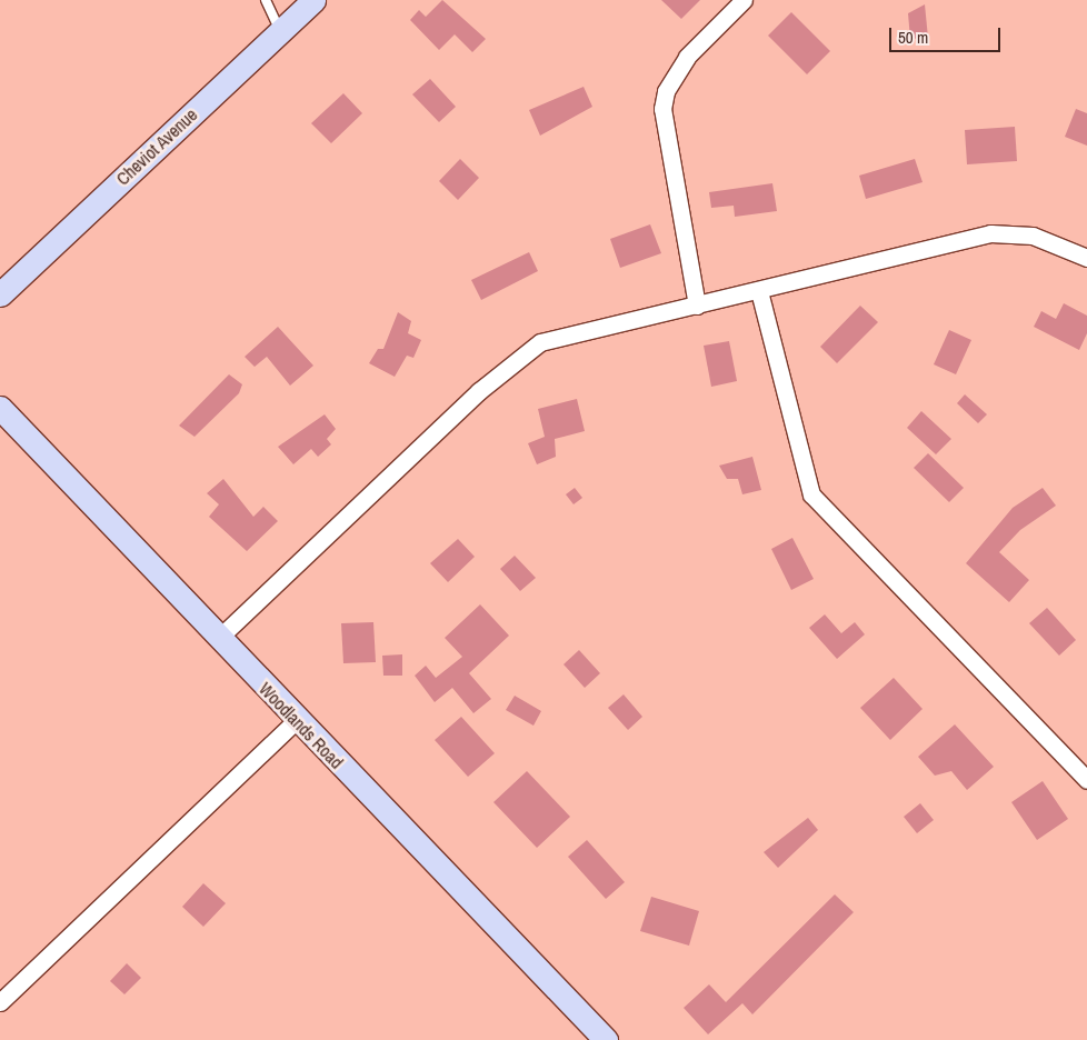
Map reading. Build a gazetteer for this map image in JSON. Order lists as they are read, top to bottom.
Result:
{
  "streets": {
    "street": ["Cheviot Avenue", "Woodlands Road"]
  },
  "scale_bar": "50 m"
}
